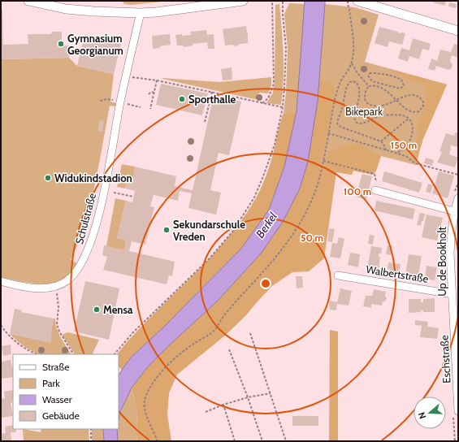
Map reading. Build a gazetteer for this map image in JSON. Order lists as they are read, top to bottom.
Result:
{
  "streets": {
    "street": [
      "Schulstraße",
      "Up de Bookholt",
      "Walbertstraße",
      "Eschstraße"
    ]
  },
  "crossings": [
    ["Up de Bookholt", "Walbertstraße"],
    ["Up de Bookholt", "Eschstraße"]
  ],
  "water": ["Berkel"],
  "parks": ["Bikepark"],
  "places": [
    "Gymnasium Georgianum",
    "Sporthalle",
    "Widukindstadion",
    "Sekundarschule Vreden",
    "Mensa"
  ],
  "legend": [
    "Straße",
    "Park",
    "Wasser",
    "Gebäude"
  ],
  "north": "left",
  "rings": ["150 m", "100 m", "50 m"]
}
